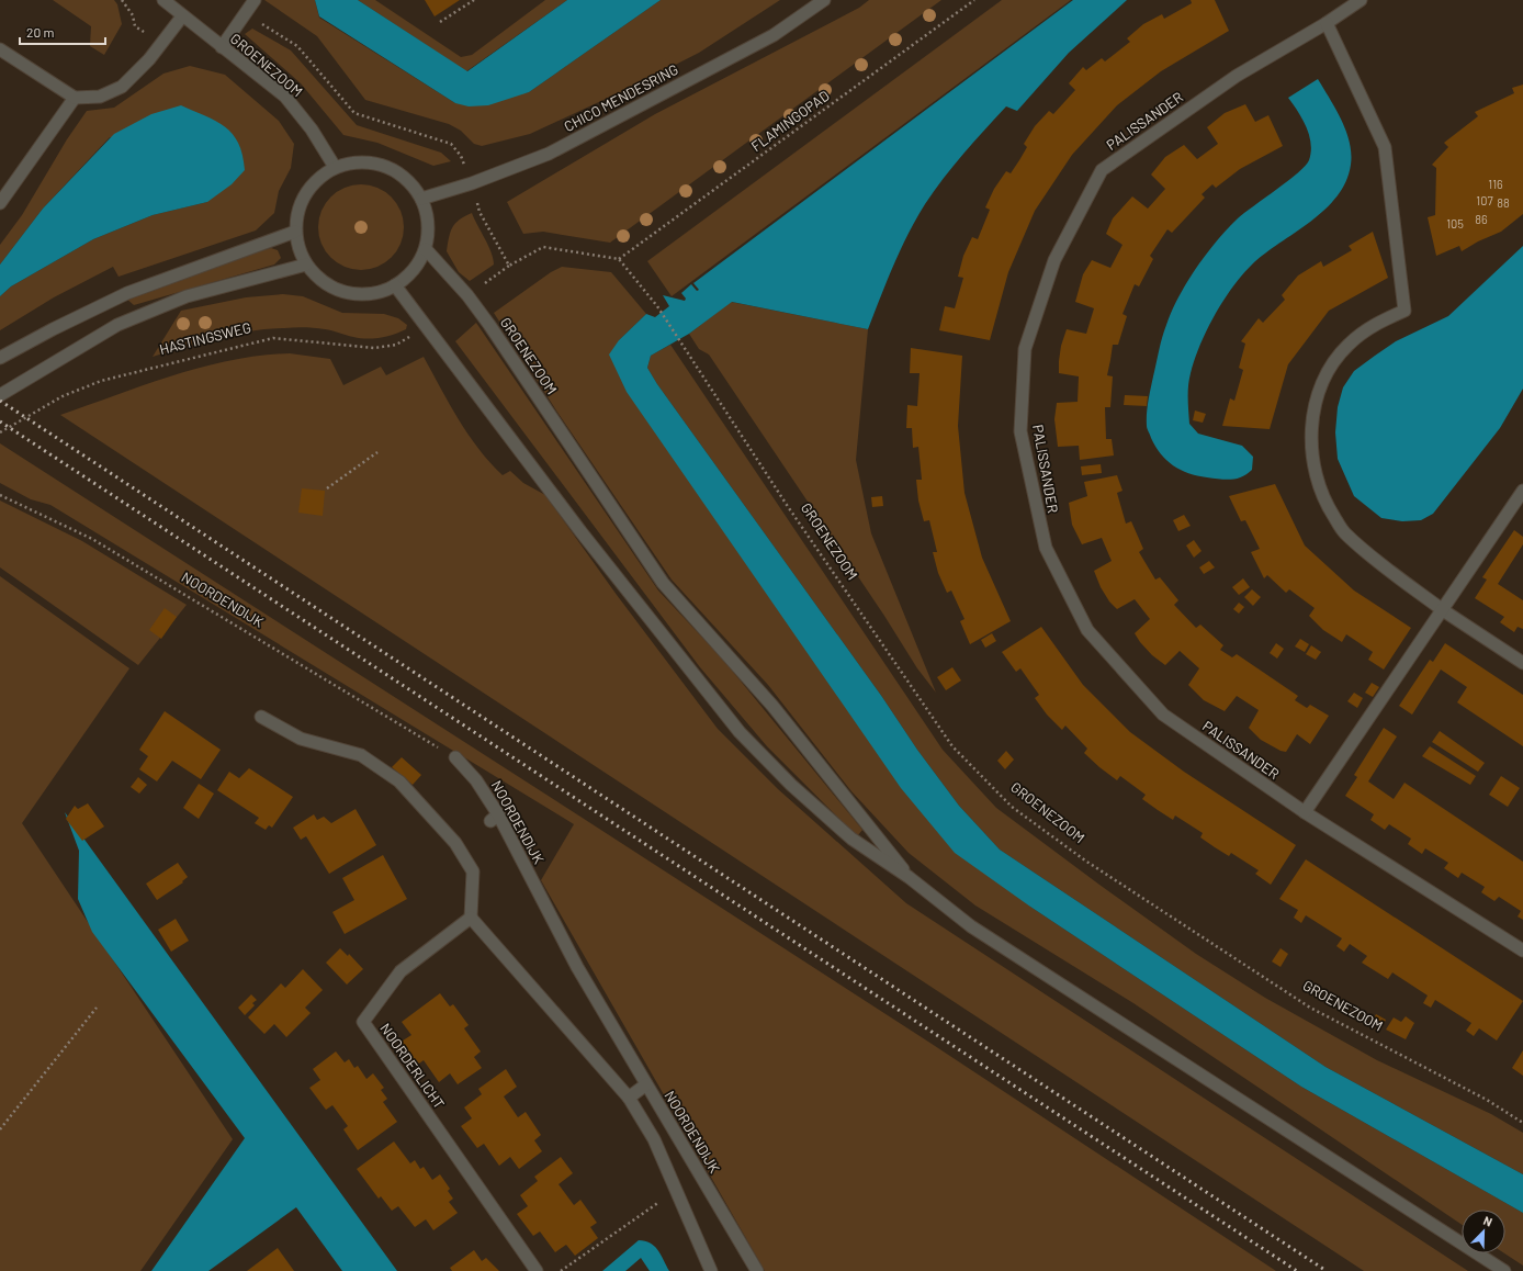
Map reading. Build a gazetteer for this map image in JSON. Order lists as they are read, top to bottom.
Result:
{
  "streets": {
    "street": [
      "GROENEZOOM",
      "CHICO MENDESRING",
      "PALISSANDER",
      "NOORDENDIJK",
      "NOORDERLICHT"
    ],
    "path": ["FLAMINGOPAD", "HASTINGSWEG"]
  },
  "crossings": [
    ["GROENEZOOM", "CHICO MENDESRING"],
    ["GROENEZOOM", "FLAMINGOPAD"],
    ["GROENEZOOM", "HASTINGSWEG"]
  ],
  "house_numbers": [
    "116",
    "107",
    "88",
    "86",
    "105"
  ],
  "scale_bar": "20 m",
  "north": "top right"
}
